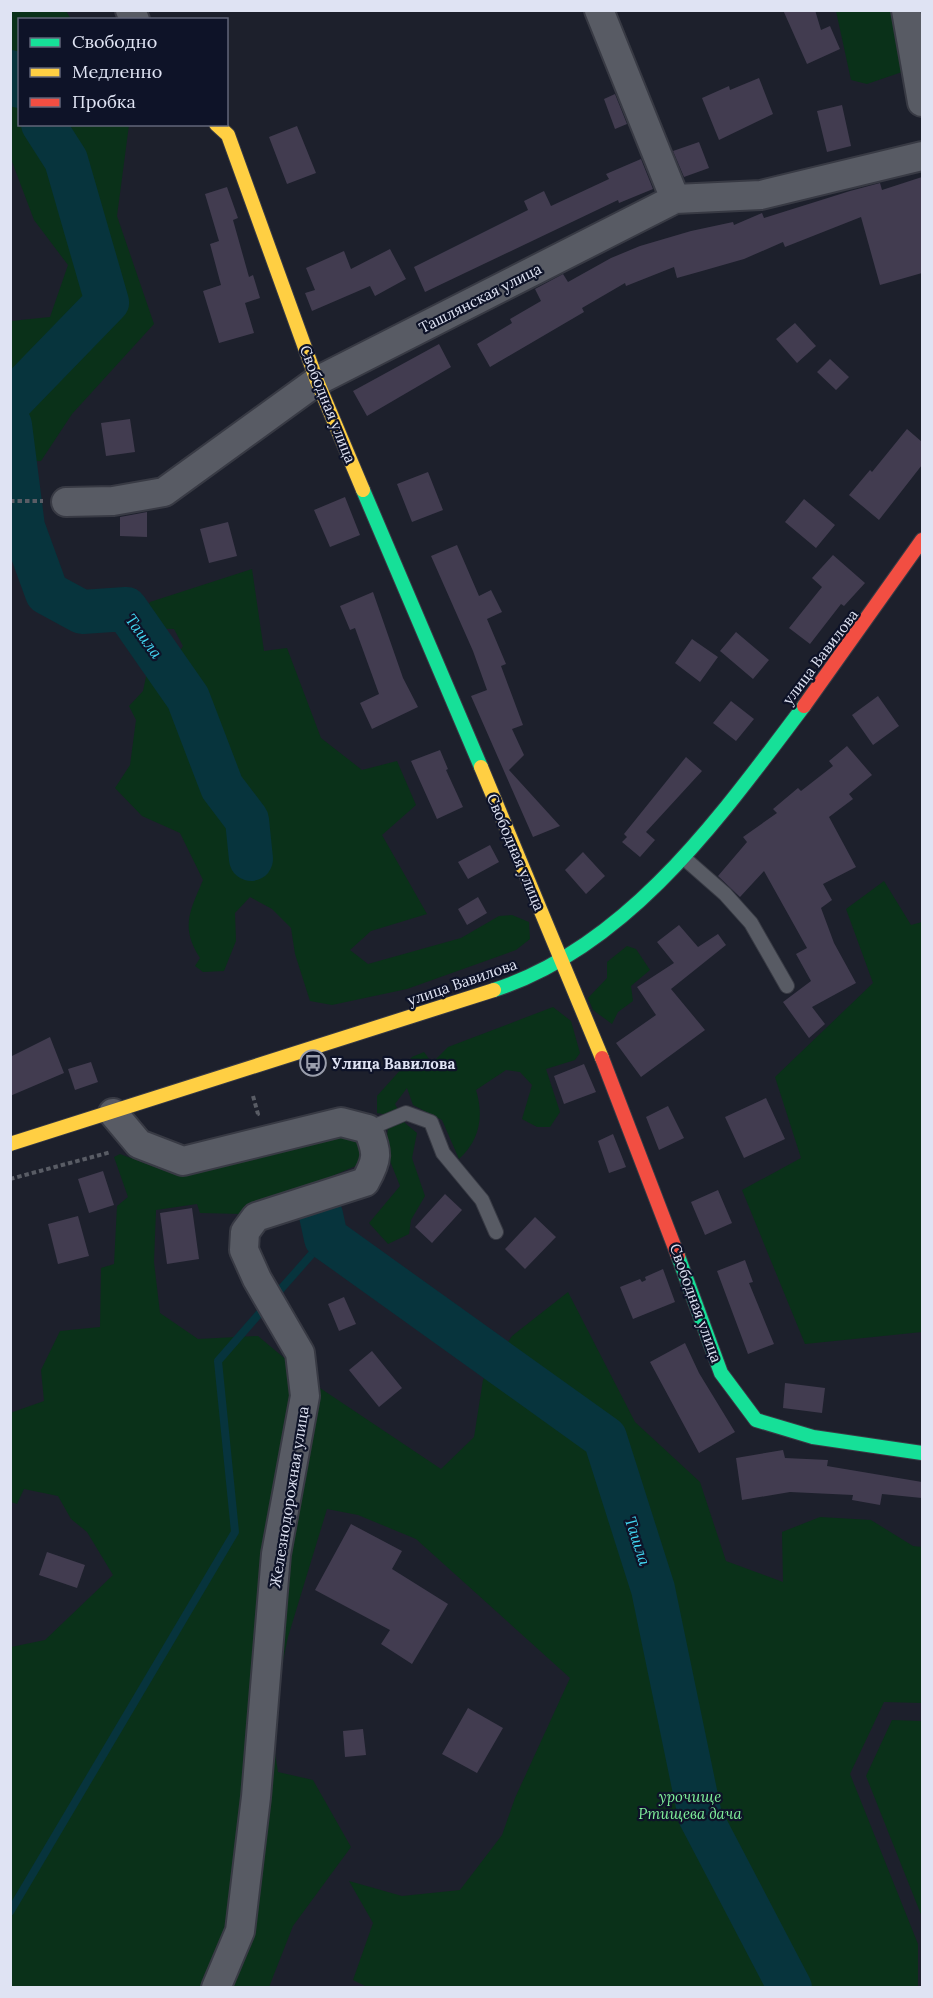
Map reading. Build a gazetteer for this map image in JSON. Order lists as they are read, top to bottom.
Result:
{
  "streets": {
    "street": [
      "Ташлянская улица",
      "Свободная улица",
      "улица Вавилова",
      "Железнодорожная улица"
    ]
  },
  "crossings": [
    ["Ташлянская улица", "Свободная улица"],
    ["Свободная улица", "улица Вавилова"]
  ],
  "water": ["Ташла"],
  "parks": ["урочище Ртищева дача"],
  "places": {
    "bus stop": ["Улица Вавилова"]
  },
  "legend": ["Свободно", "Медленно", "Пробка"]
}
